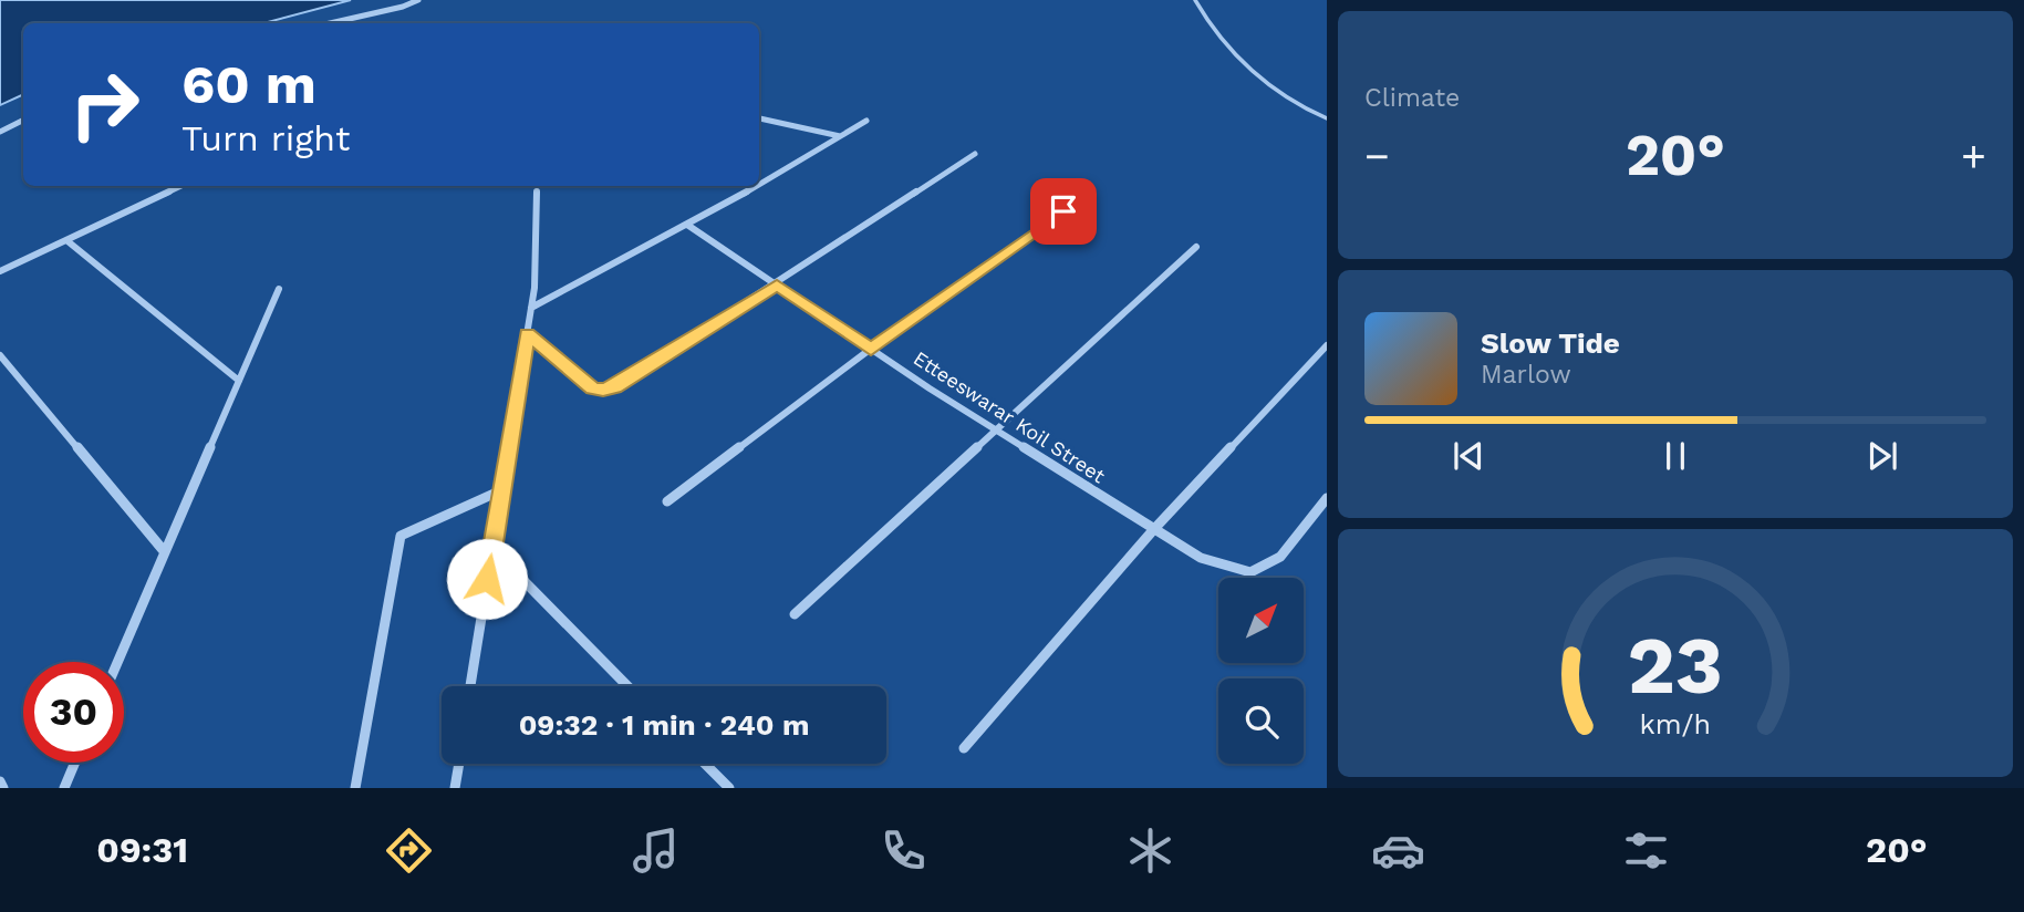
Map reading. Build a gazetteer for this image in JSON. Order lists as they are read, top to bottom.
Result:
{
  "streets": {
    "street": ["Etteeswarar Koil Street"]
  },
  "north": "top right",
  "page": {
    "tile": "Climate",
    "turn": ["60 m", "Turn right"],
    "heat": ["−", "20°", "+"],
    "song": ["Slow Tide", "Marlow"],
    "limit": "30",
    "trip": "09:32 · 1 min · 240 m",
    "tabs": ["09:31", "20°"],
    "gauge": ["23", "km/h"]
  }
}
